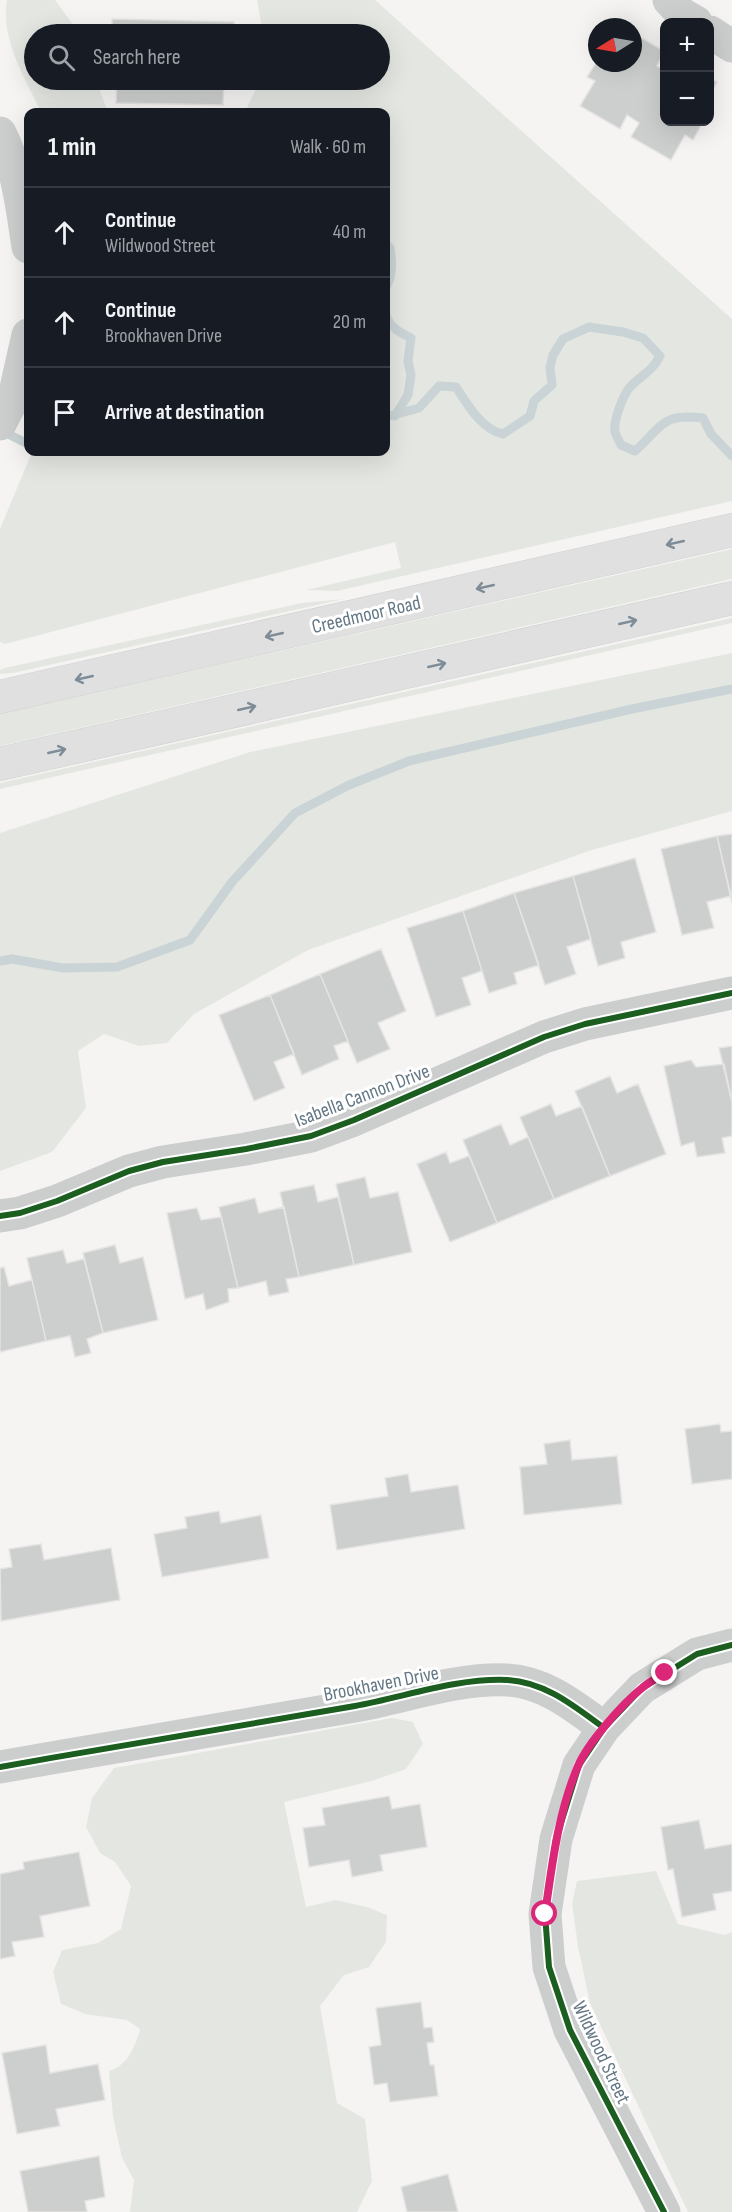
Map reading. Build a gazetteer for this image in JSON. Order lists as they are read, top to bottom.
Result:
{
  "streets": {
    "main road": ["Creedmoor Road"],
    "street": ["Isabella Cannon Drive", "Brookhaven Drive", "Wildwood Street"]
  },
  "crossings": [
    ["Brookhaven Drive", "Wildwood Street"]
  ],
  "north": "left",
  "page": {
    "map_buttons": ["+", "−"],
    "search": "Search here",
    "heading": ["1 min", "Walk · 60 m"],
    "list": [
      ["Continue", "Wildwood Street", "40 m"],
      ["Continue", "Brookhaven Drive", "20 m"],
      "Arrive at destination"
    ]
  }
}
